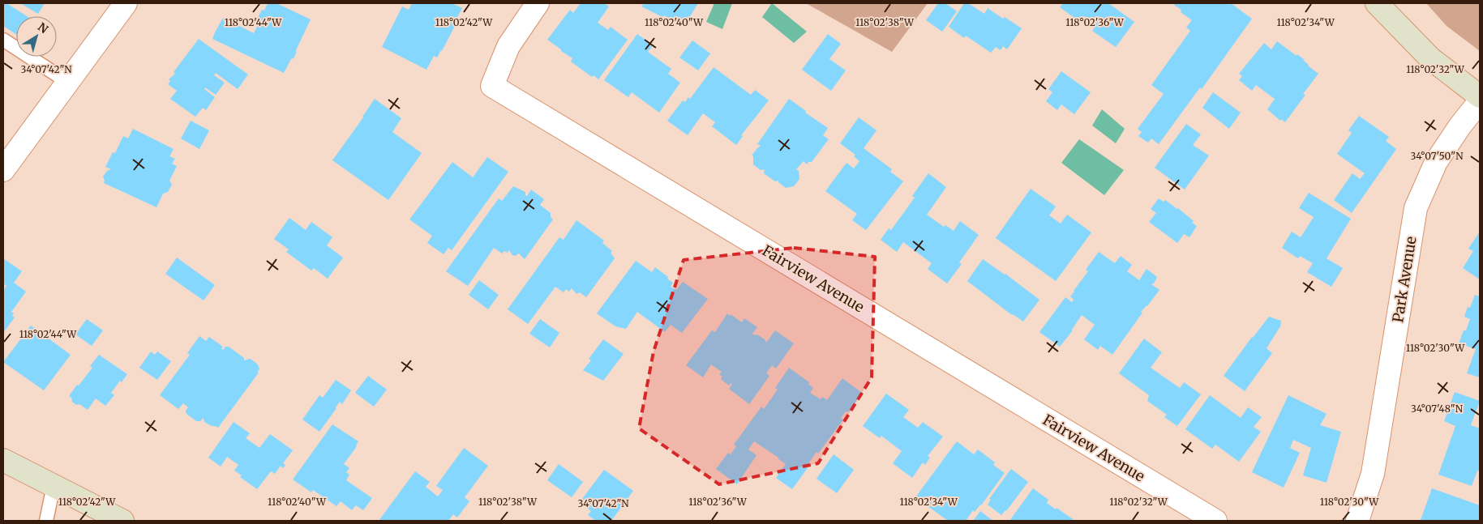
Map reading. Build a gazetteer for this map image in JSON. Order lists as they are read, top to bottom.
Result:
{
  "streets": {
    "street": ["Fairview Avenue", "Park Avenue"]
  },
  "north": "top right",
  "coordinates": [
    "118°02'44\"W",
    "118°02'42\"W",
    "118°02'40\"W",
    "118°02'38\"W",
    "118°02'36\"W",
    "118°02'34\"W",
    "118°02'32\"W",
    "34°07'42\"N",
    "34°07'50\"N",
    "118°02'30\"W",
    "34°07'48\"N"
  ]
}
